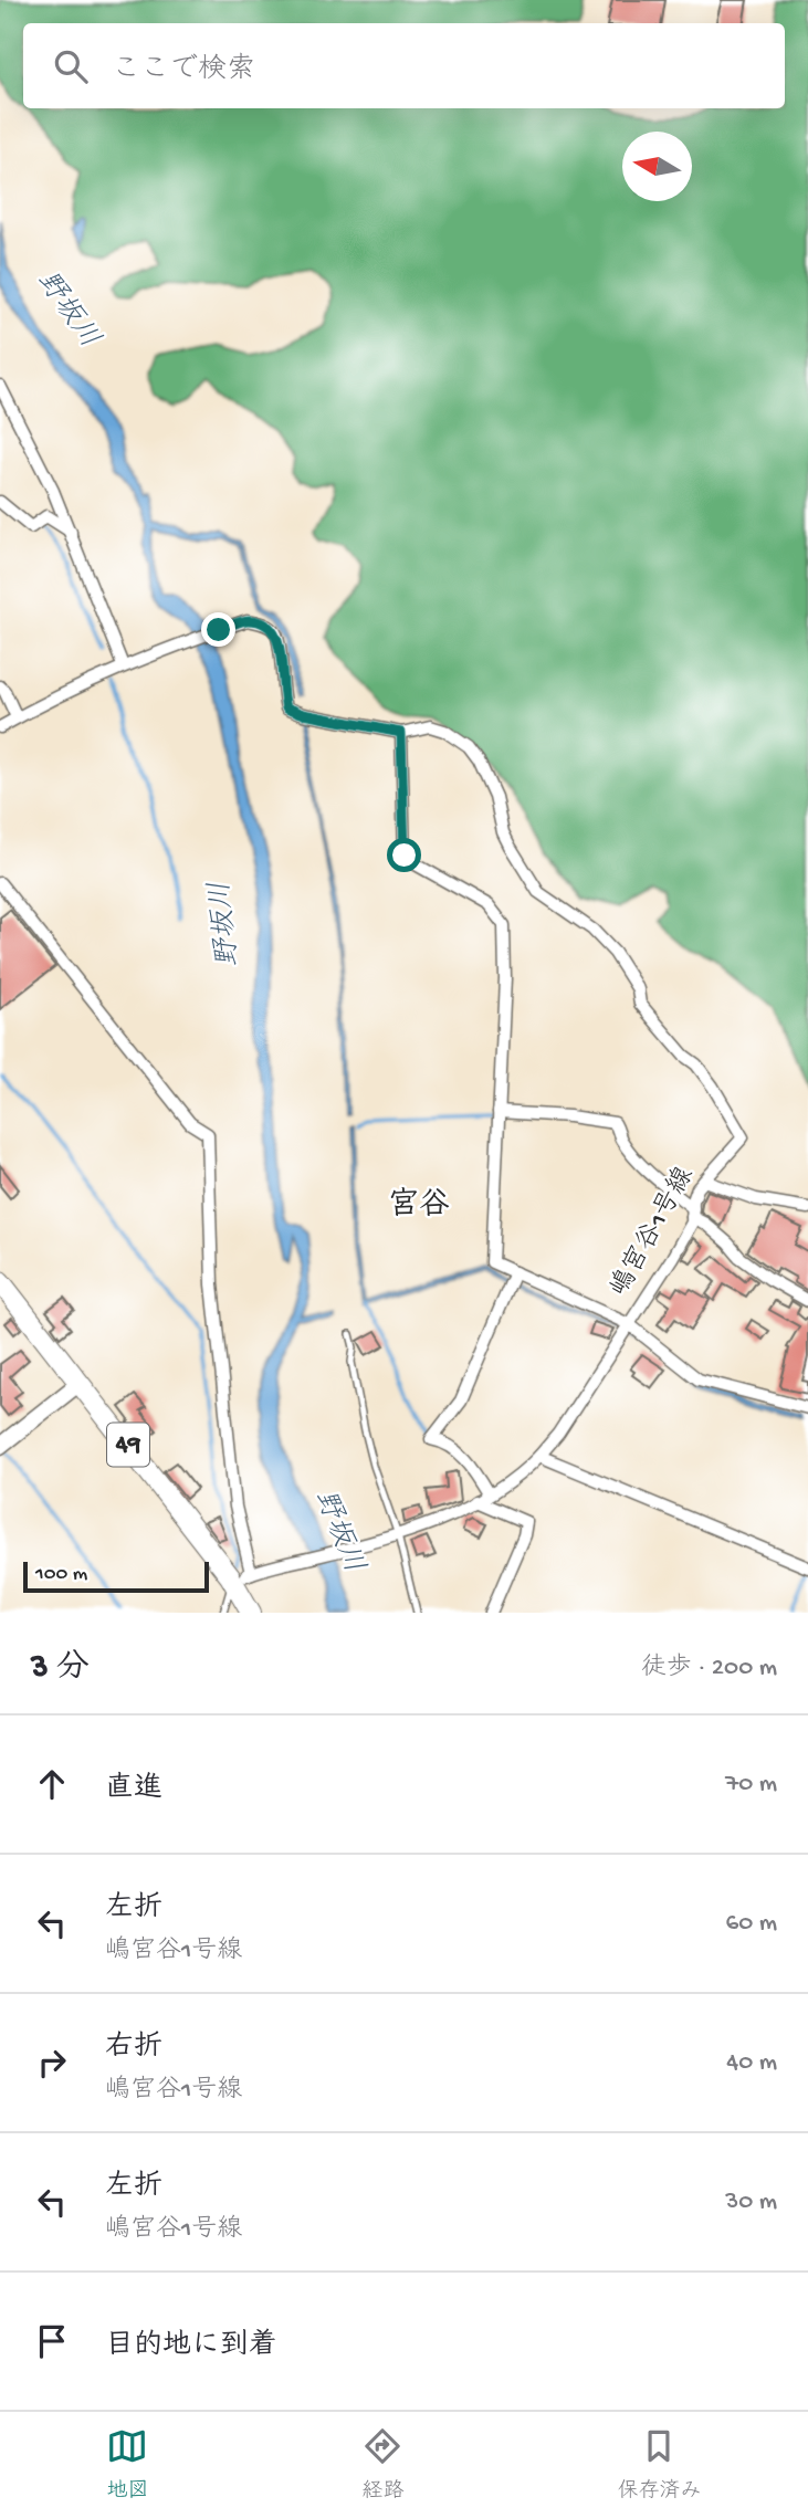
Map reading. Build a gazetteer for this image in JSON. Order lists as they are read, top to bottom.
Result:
{
  "streets": {
    "main road": ["49"],
    "street": ["嶋宮谷1号線"]
  },
  "crossings": [
    ["嶋宮谷1号線", "49"]
  ],
  "districts": ["宮谷"],
  "water": ["野坂川"],
  "scale_bar": "100 m",
  "north": "left",
  "page": {
    "search": "ここで検索",
    "scale": "100 m",
    "heading": ["3 分", "徒歩 · 200 m"],
    "list": [
      ["直進", "70 m"],
      ["左折", "嶋宮谷1号線", "60 m"],
      ["右折", "嶋宮谷1号線", "40 m"],
      ["左折", "嶋宮谷1号線", "30 m"],
      "目的地に到着"
    ],
    "nav": ["地図", "経路", "保存済み"]
  }
}
